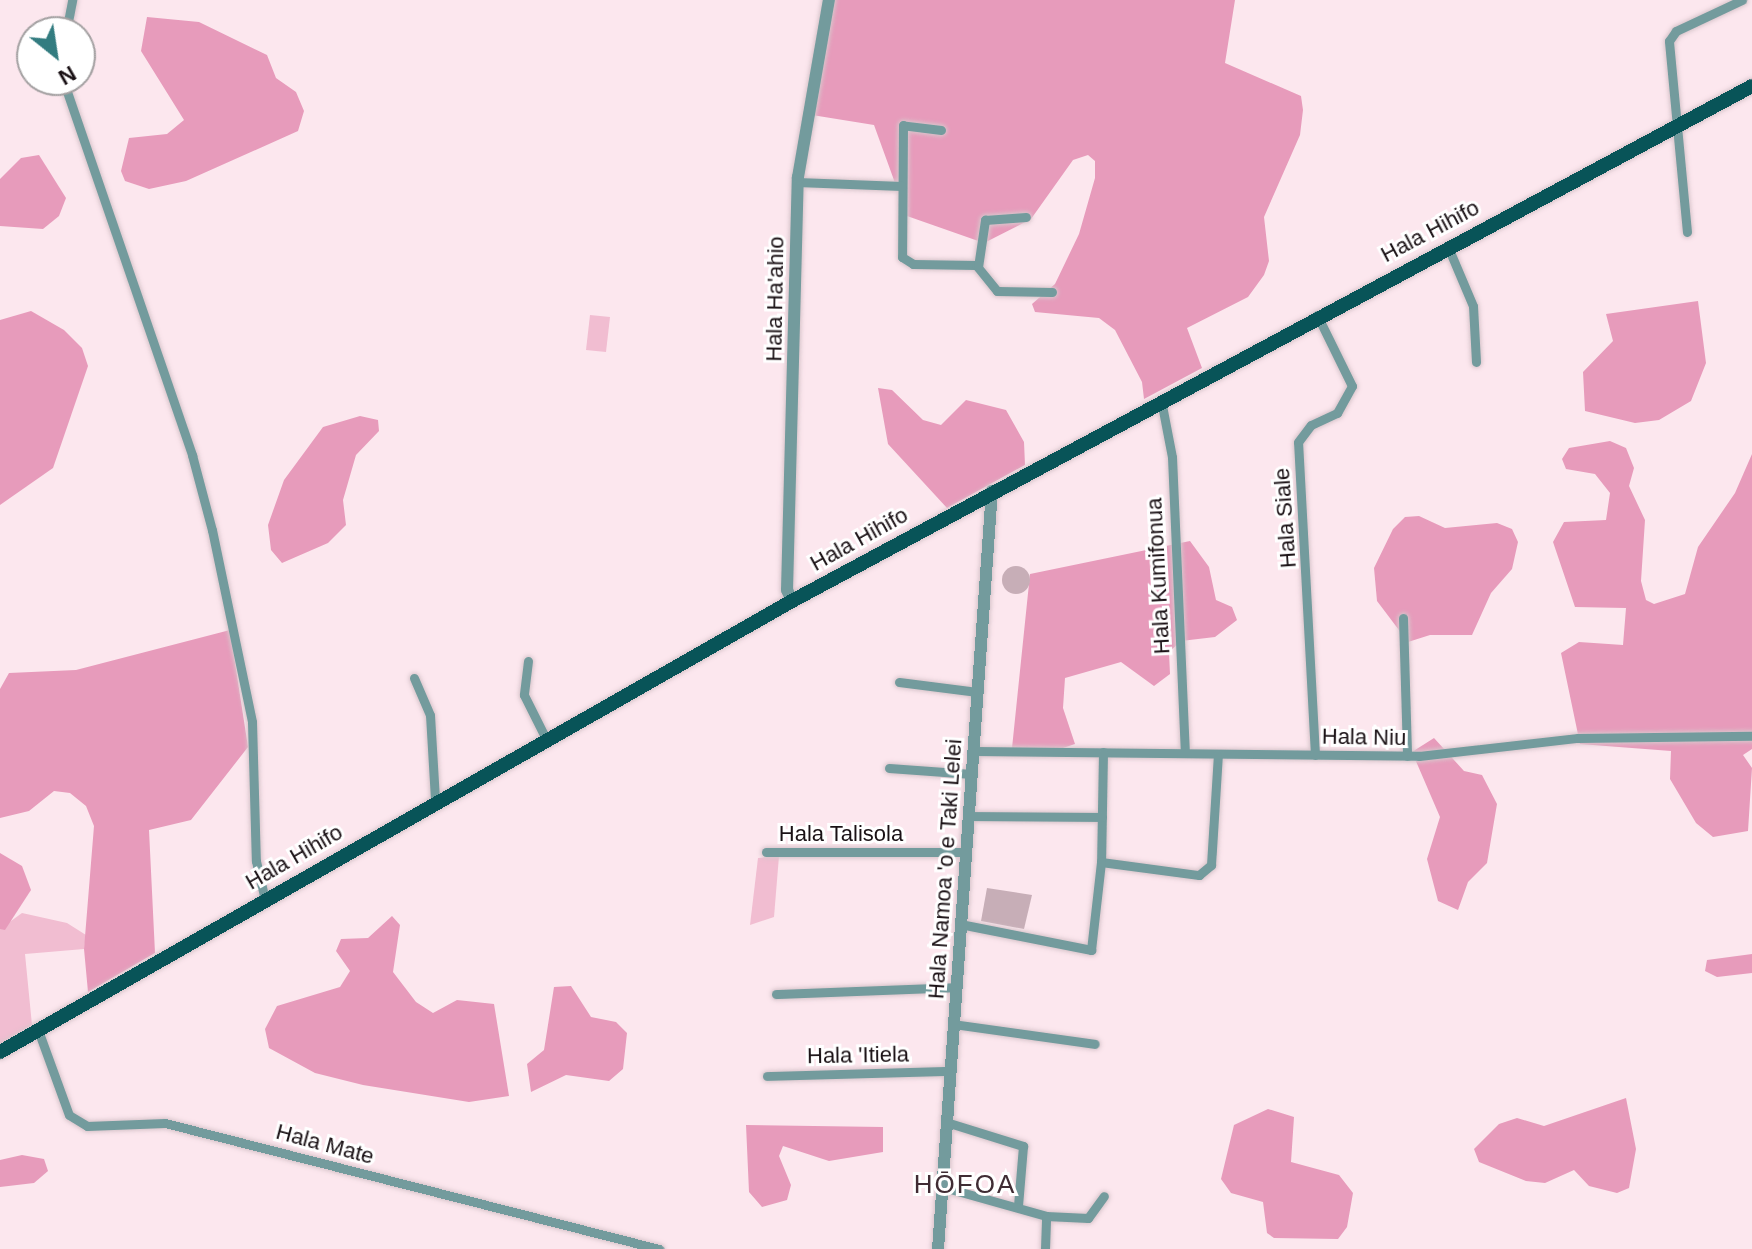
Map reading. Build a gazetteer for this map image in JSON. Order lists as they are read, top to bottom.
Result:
{
  "streets": {
    "main road": ["Hala Hihifo"],
    "street": [
      "Hala Ha'ahio",
      "Hala Siale",
      "Hala Kumifonua",
      "Hala Niu",
      "Hala Talisola",
      "Hala Namoa 'o e Taki Lelei",
      "Hala 'Itiela",
      "Hala Mate"
    ]
  },
  "crossings": [
    ["Hala Hihifo", "Hala Ha'ahio"],
    ["Hala Hihifo", "Hala Siale"],
    ["Hala Hihifo", "Hala Kumifonua"],
    ["Hala Hihifo", "Hala Namoa 'o e Taki Lelei"],
    ["Hala Hihifo", "Hala Mate"],
    ["Hala Siale", "Hala Niu"],
    ["Hala Kumifonua", "Hala Niu"],
    ["Hala Niu", "Hala Namoa 'o e Taki Lelei"],
    ["Hala Talisola", "Hala Namoa 'o e Taki Lelei"],
    ["Hala Namoa 'o e Taki Lelei", "Hala 'Itiela"]
  ],
  "districts": ["HŌFOA"],
  "north": "bottom right"
}
